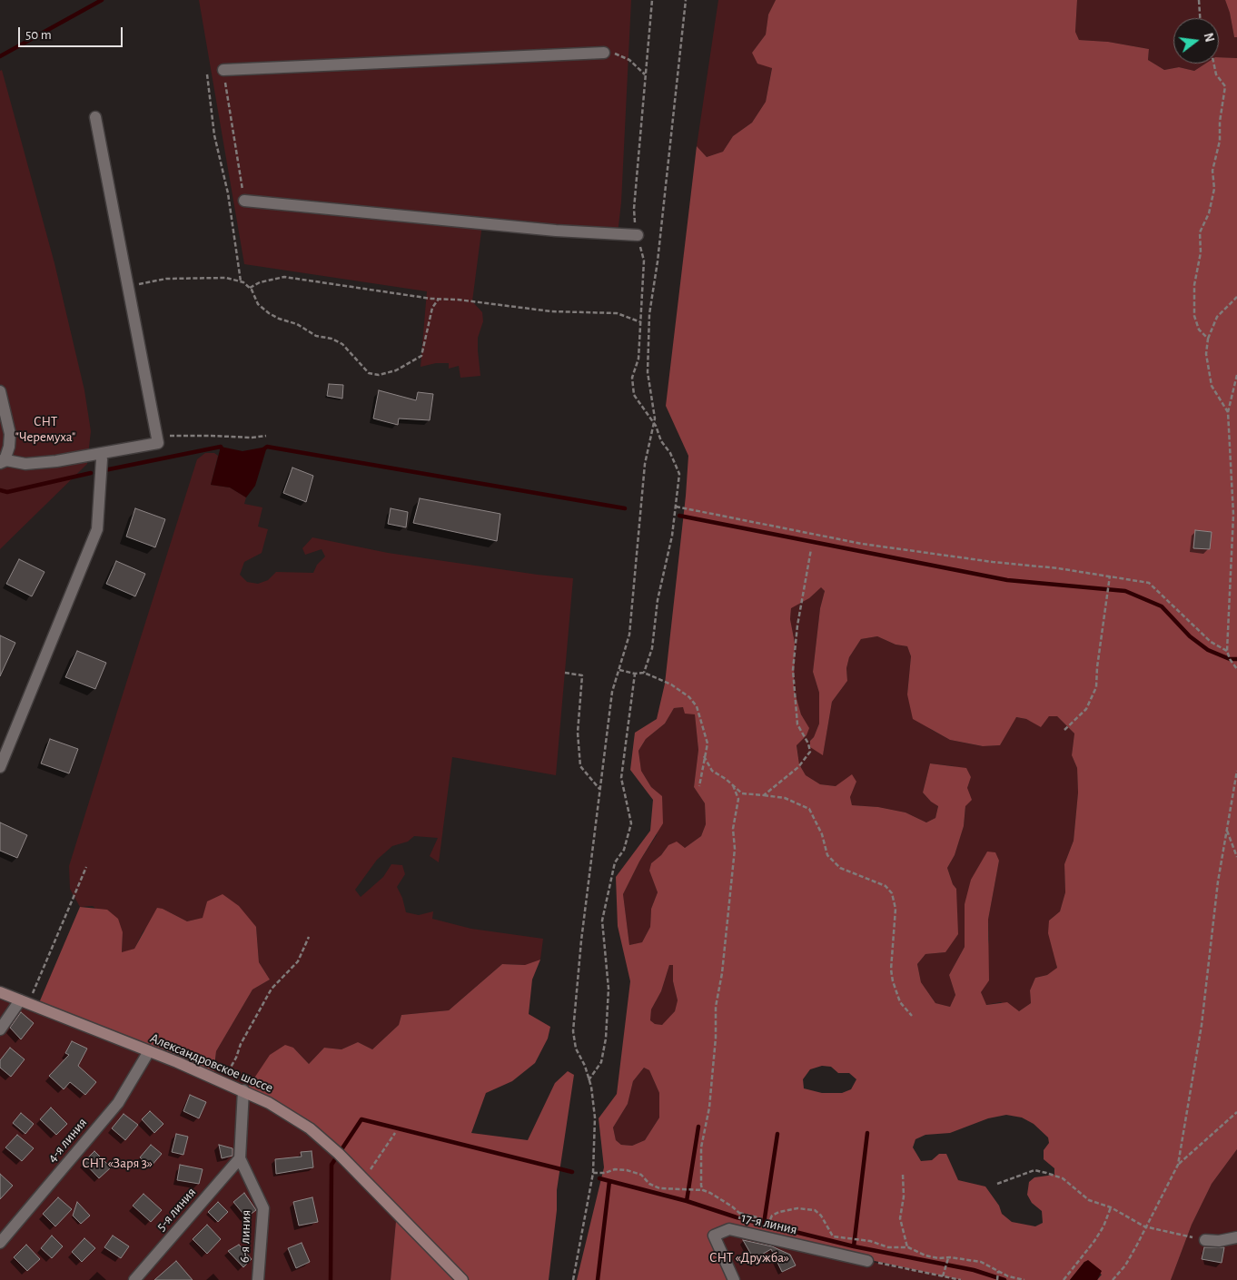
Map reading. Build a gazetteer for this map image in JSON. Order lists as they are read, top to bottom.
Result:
{
  "streets": {
    "street": [
      "Александровское шоссе",
      "4-я линия",
      "5-я линия",
      "17-я линия",
      "6-я линия"
    ]
  },
  "crossings": [
    ["Александровское шоссе", "4-я линия"],
    ["Александровское шоссе", "6-я линия"],
    ["5-я линия", "6-я линия"]
  ],
  "parks": ["СНТ \"Черемуха\"", "СНТ «Заря 3»", "СНТ «Дружба»"],
  "scale_bar": "50 m",
  "north": "right"
}
